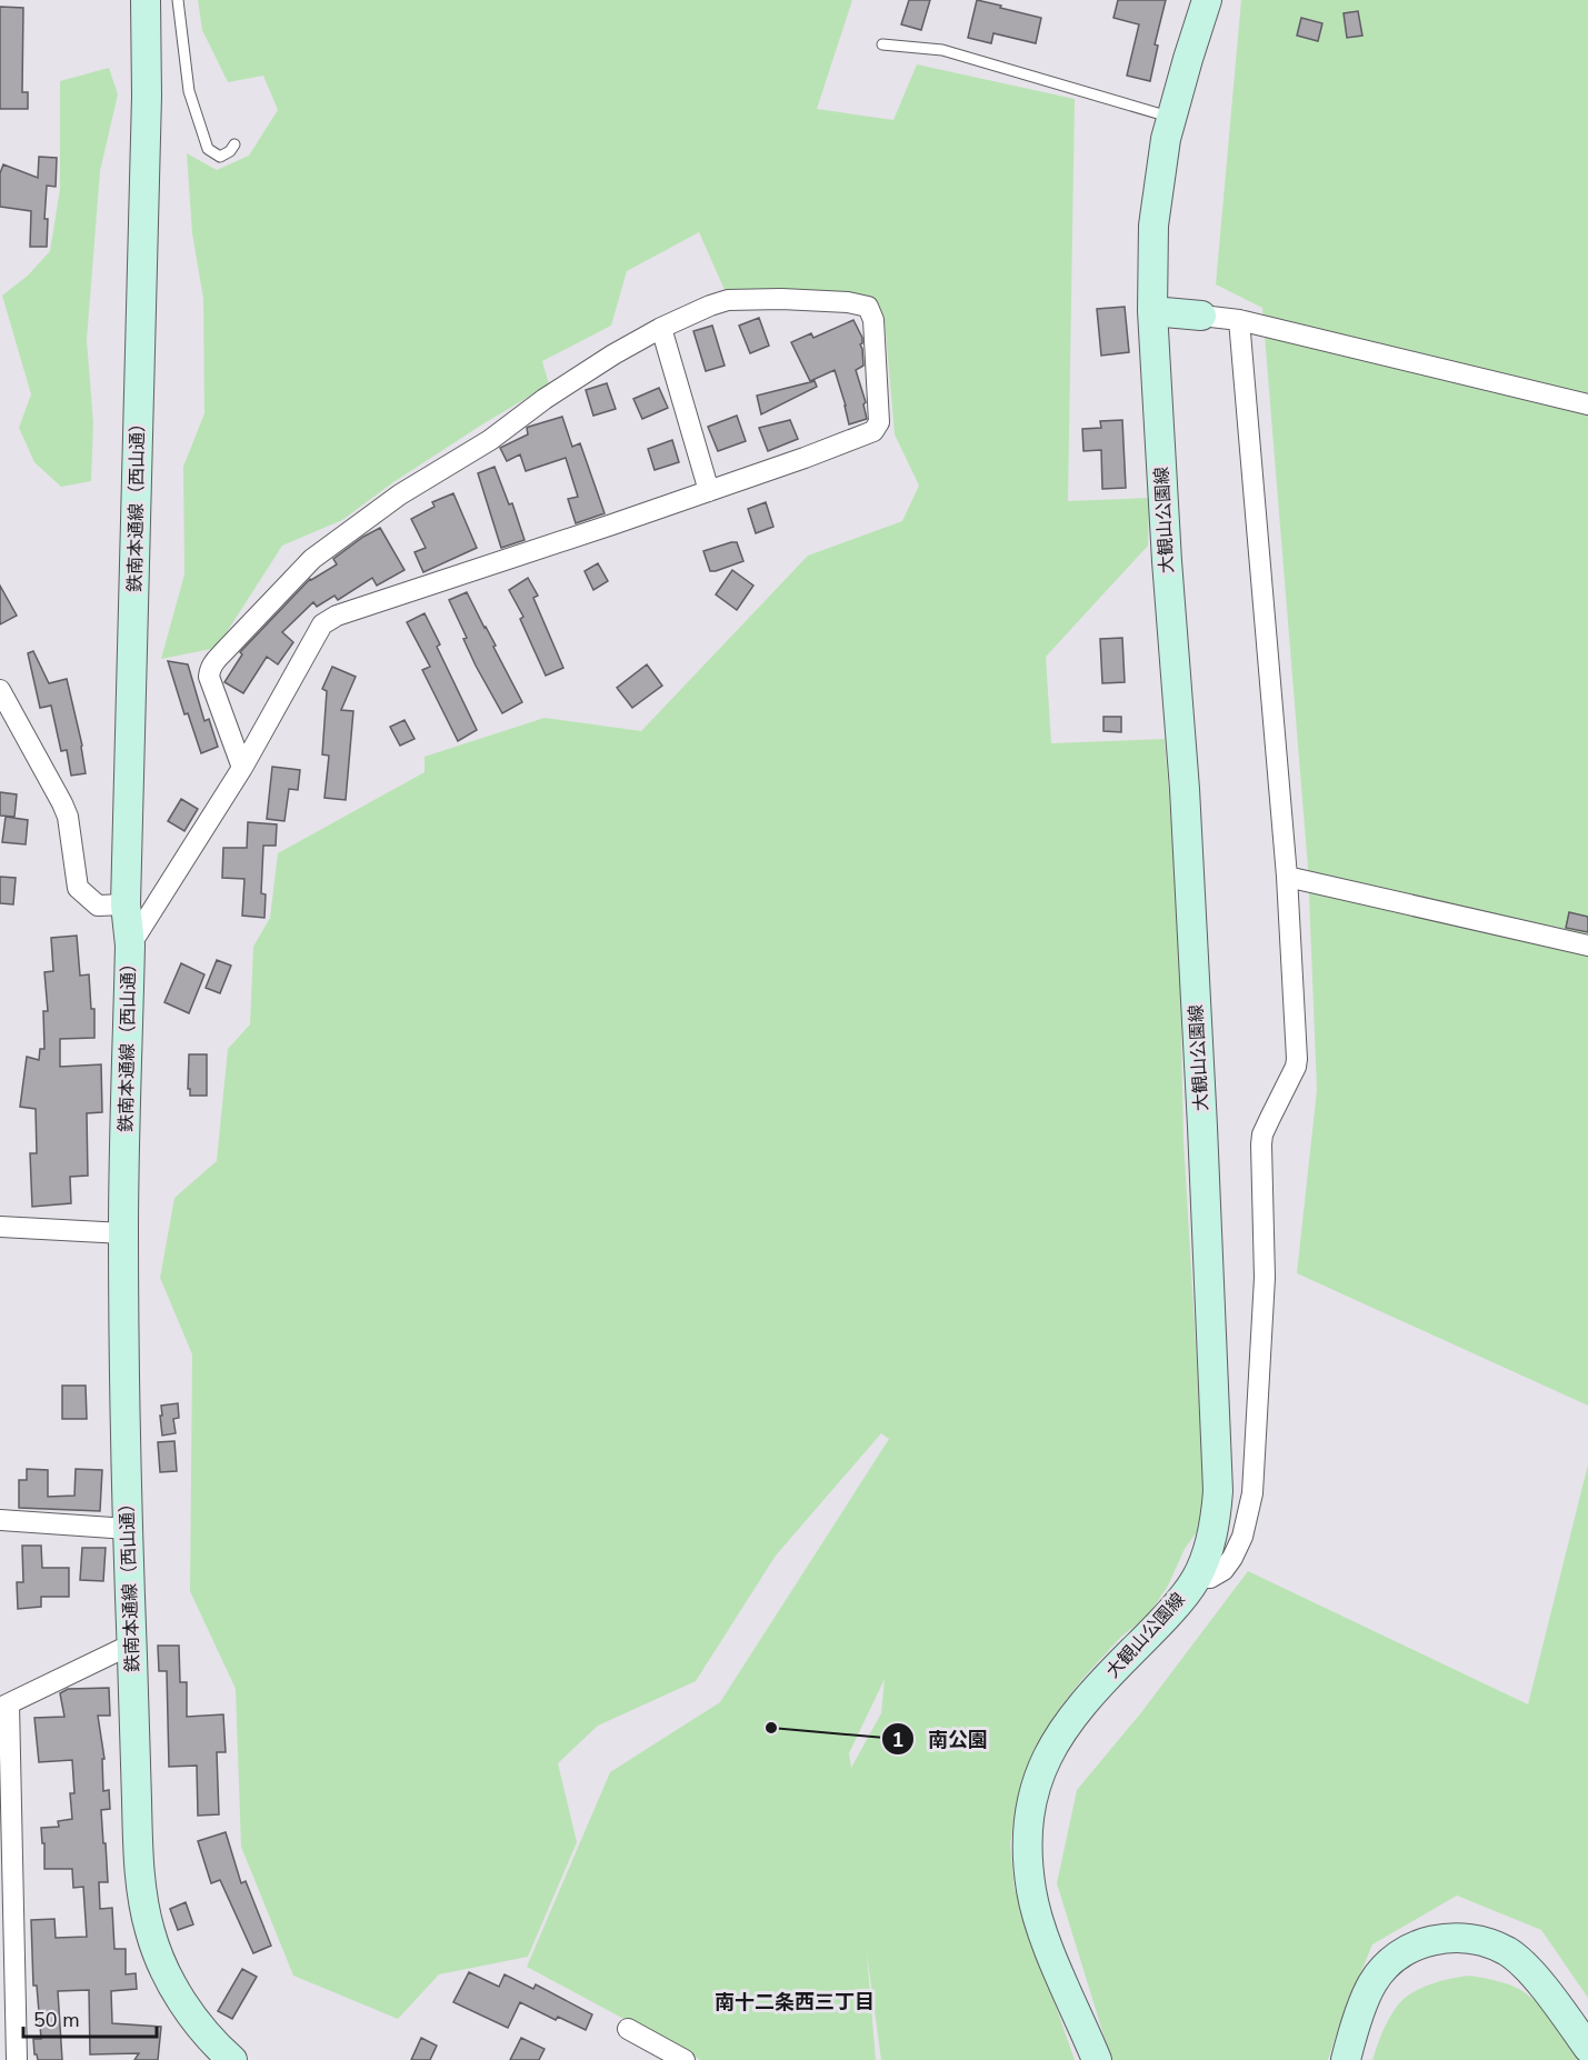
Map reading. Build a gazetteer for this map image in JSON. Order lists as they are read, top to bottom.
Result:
{
  "streets": {
    "main road": ["鉄南本通線（西山通）", "大観山公園線"]
  },
  "districts": ["南十二条西三丁目"],
  "places": ["南公園"],
  "scale_bar": "50 m"
}
